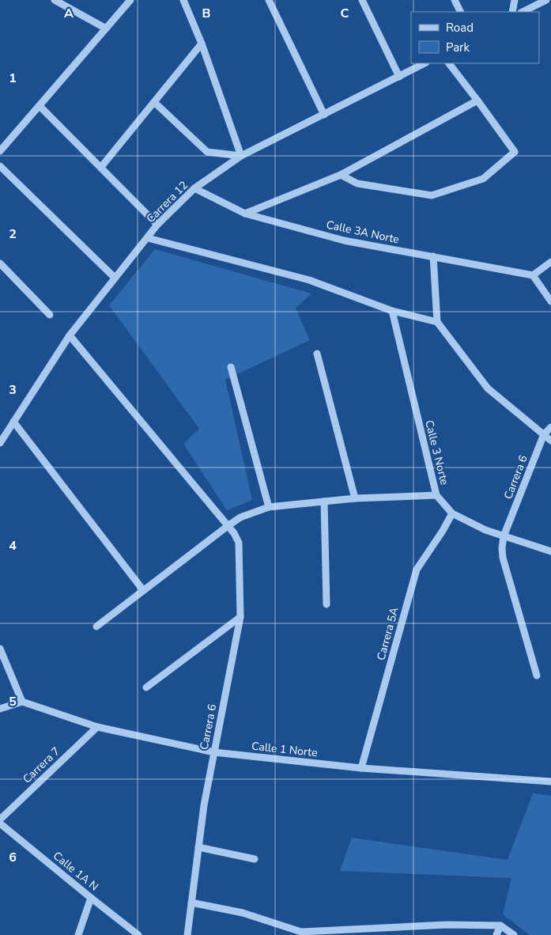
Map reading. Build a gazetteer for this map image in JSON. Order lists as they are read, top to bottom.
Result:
{
  "streets": {
    "street": [
      "Carrera 12",
      "Calle 3A Norte",
      "Calle 3 Norte",
      "Carrera 6",
      "Carrera 5A",
      "Calle 1 Norte",
      "Carrera 7",
      "Calle 1A N"
    ]
  },
  "crossings": [
    ["Carrera 12", "Calle 3A Norte"],
    ["Carrera 12", "Carrera 6"],
    ["Calle 3 Norte", "Carrera 6"],
    ["Calle 3 Norte", "Carrera 5A"],
    ["Carrera 6", "Calle 1 Norte"],
    ["Carrera 5A", "Calle 1 Norte"],
    ["Calle 1 Norte", "Carrera 7"]
  ],
  "legend": ["Road", "Park"],
  "grid": {
    "columns": ["A", "B", "C"],
    "rows": [
      "1",
      "2",
      "3",
      "4",
      "5",
      "6"
    ]
  }
}
